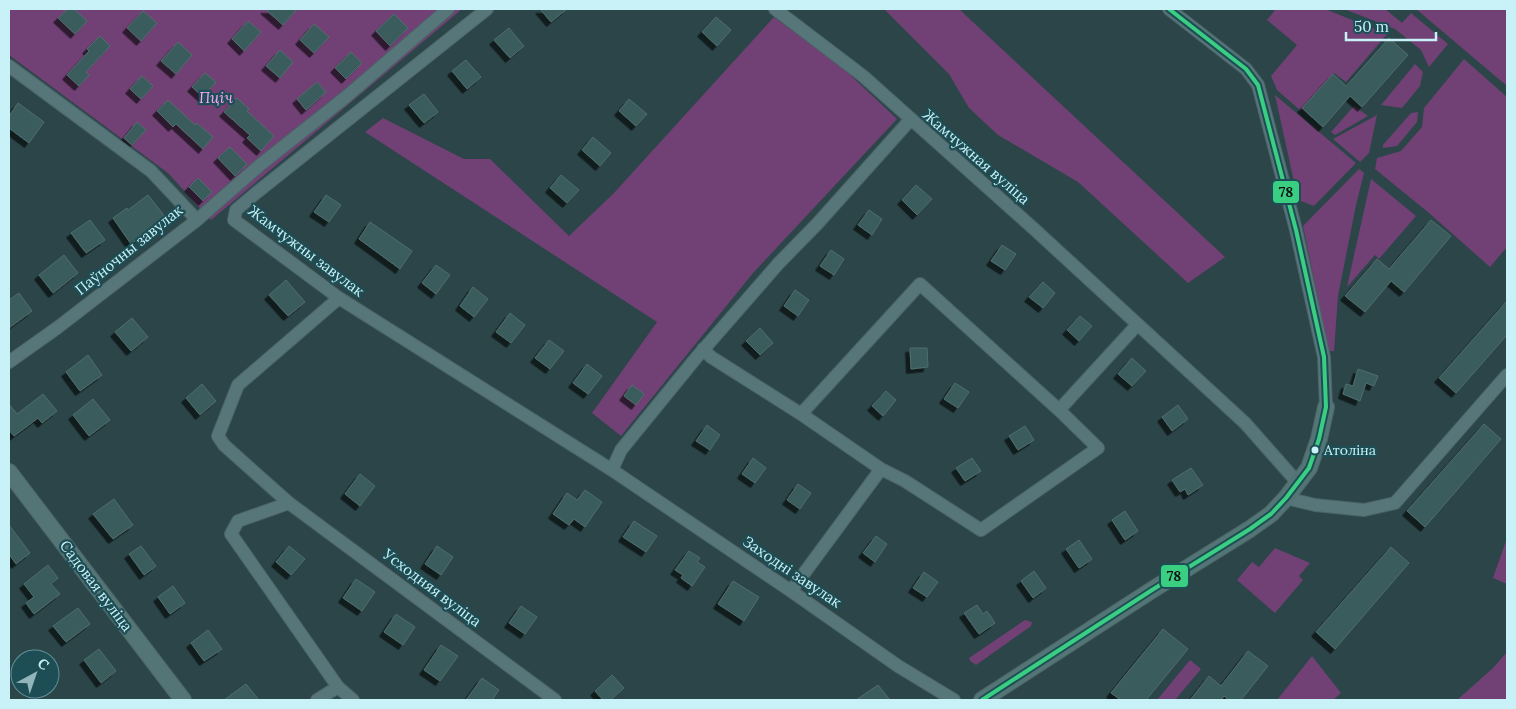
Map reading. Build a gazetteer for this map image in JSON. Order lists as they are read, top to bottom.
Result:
{
  "streets": {
    "street": [
      "Жамчужная вуліца",
      "Паўночны завулак",
      "Жамчужны завулак",
      "Заходні завулак",
      "Садовая вуліца",
      "Усходняя вуліца"
    ]
  },
  "crossings": [
    ["Жамчужная вуліца", "Жамчужны завулак"],
    ["Жамчужная вуліца", "Заходні завулак"],
    ["Жамчужны завулак", "Заходні завулак"],
    ["Жамчужны завулак", "Усходняя вуліца"]
  ],
  "parks": ["Пціч"],
  "places": ["Атоліна"],
  "lines": ["transit line 78"],
  "scale_bar": "50 m",
  "north": "top right"
}
